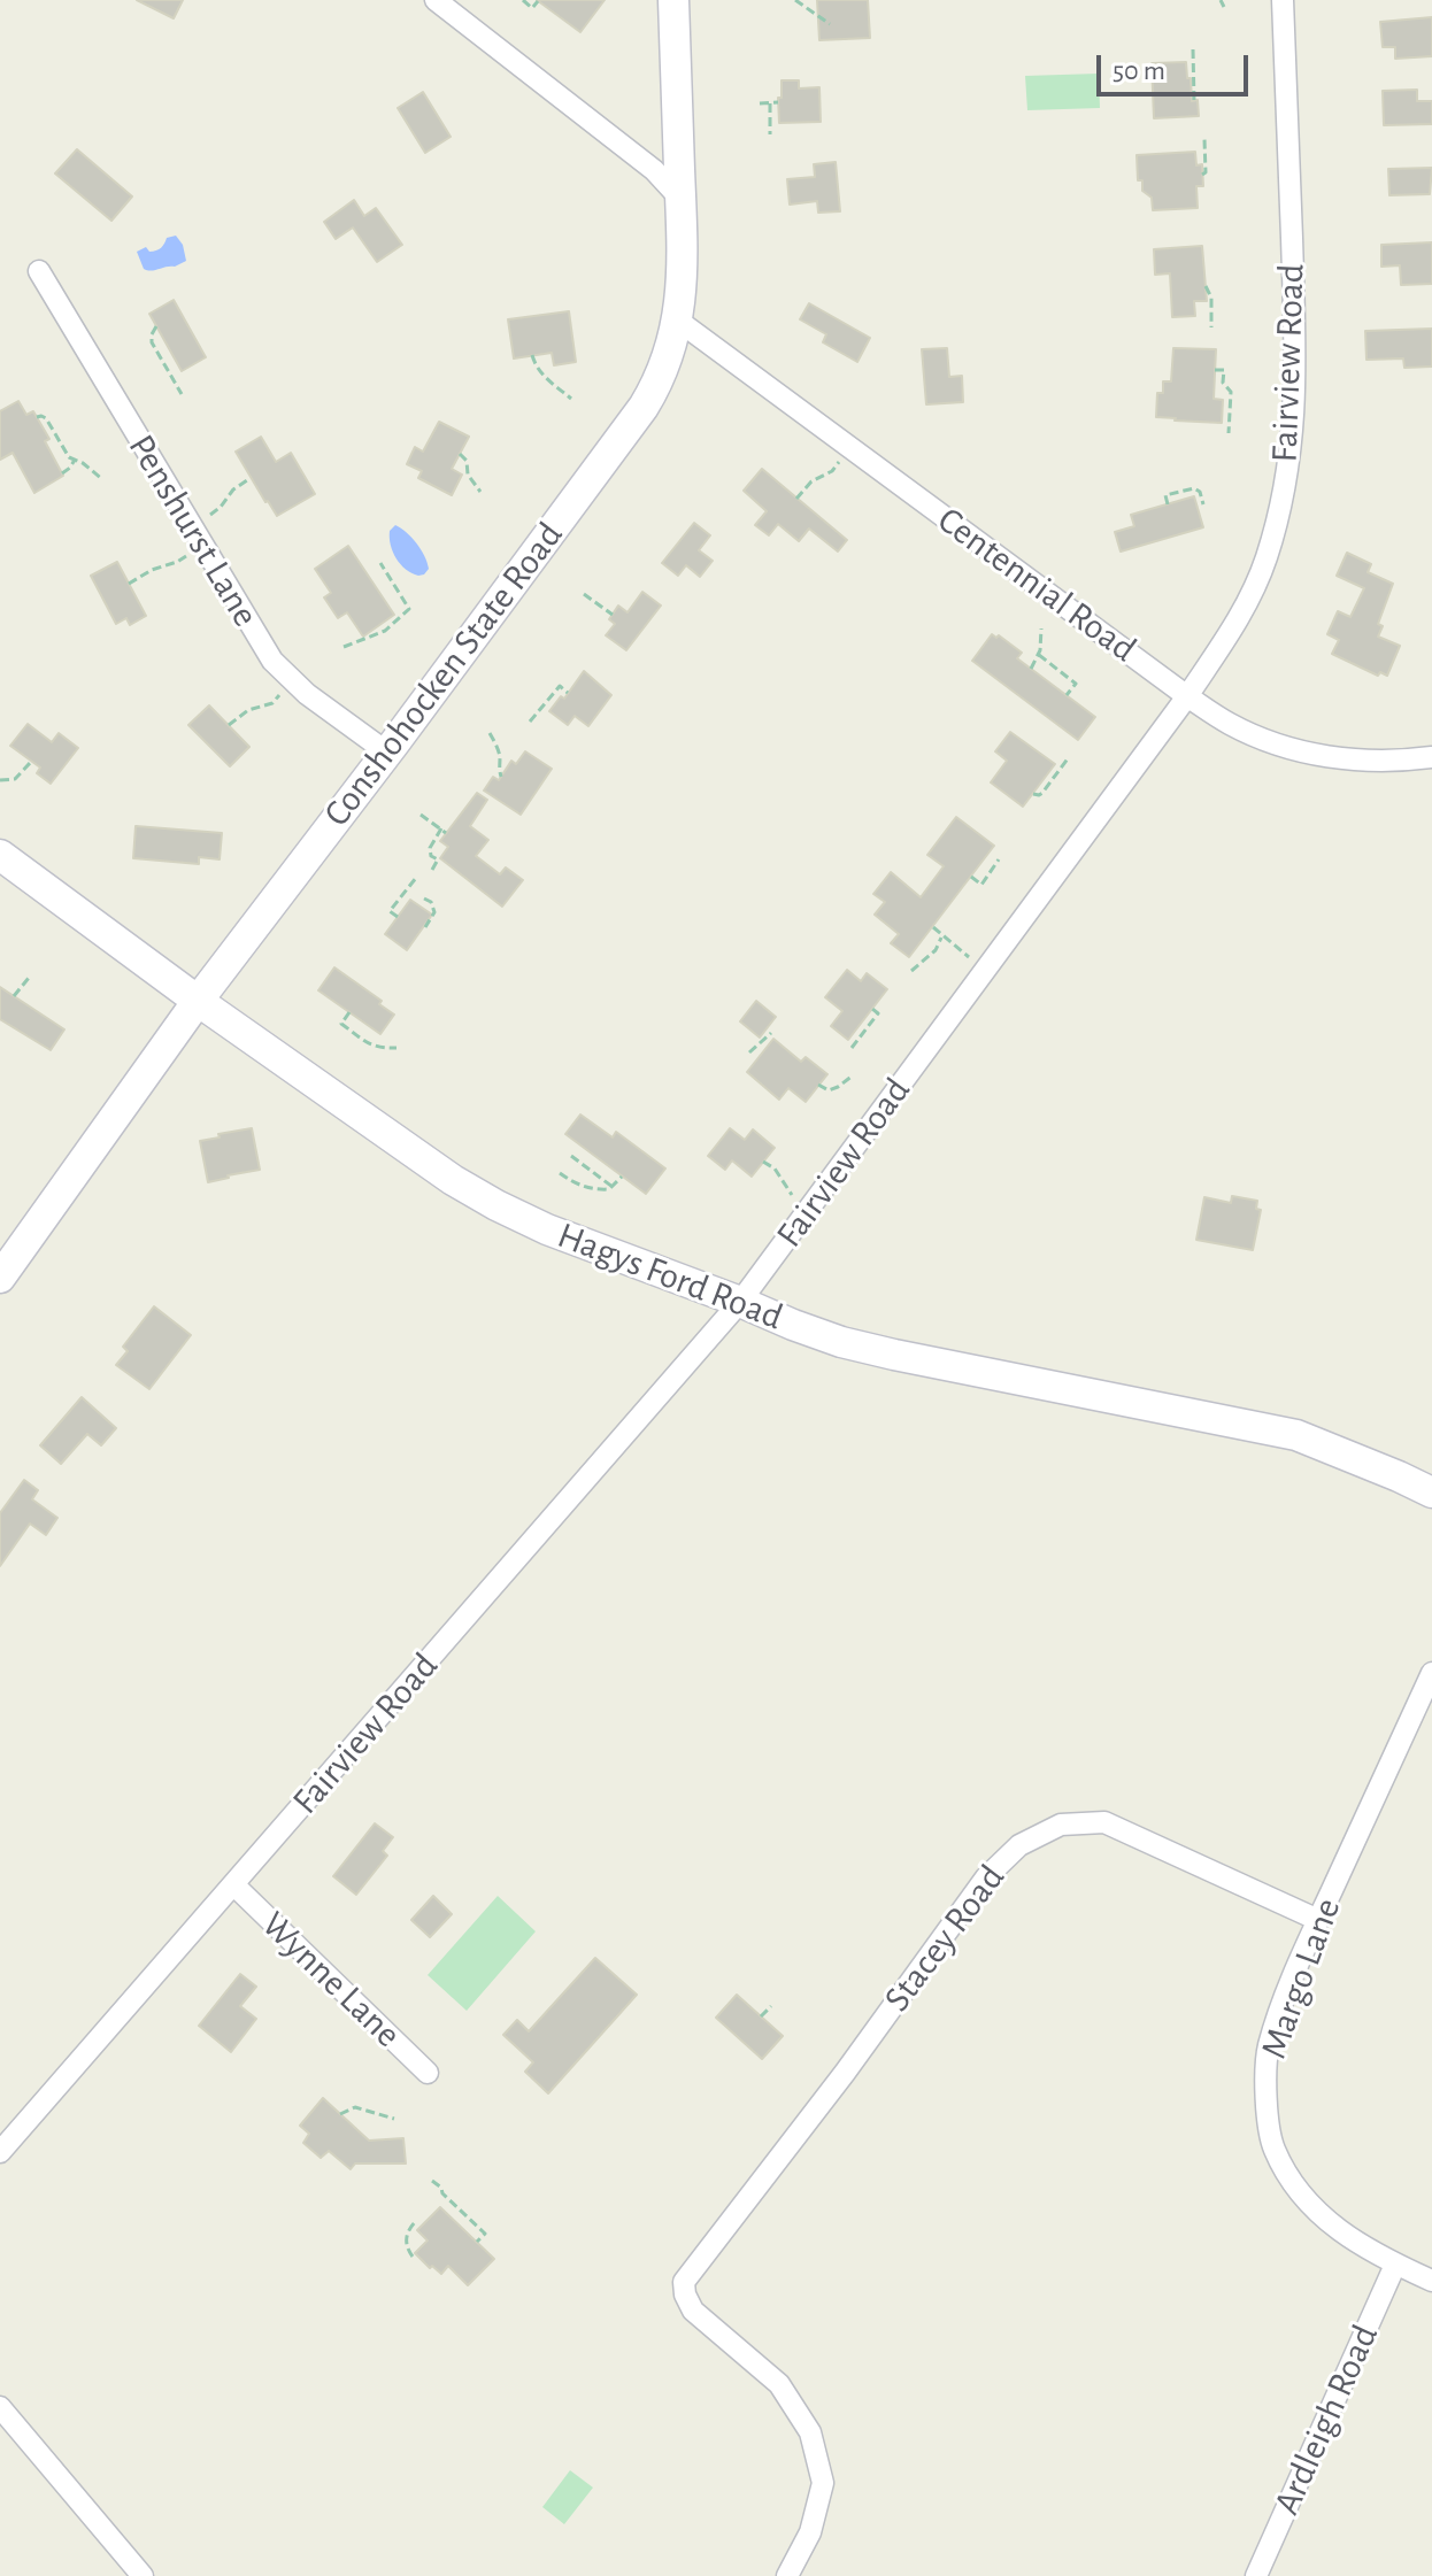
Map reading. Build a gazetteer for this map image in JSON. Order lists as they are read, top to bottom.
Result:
{
  "streets": {
    "street": [
      "Fairview Road",
      "Penshurst Lane",
      "Centennial Road",
      "Conshohocken State Road",
      "Hagys Ford Road",
      "Stacey Road",
      "Margo Lane",
      "Wynne Lane",
      "Ardleigh Road"
    ]
  },
  "crossings": [
    ["Fairview Road", "Centennial Road"],
    ["Fairview Road", "Hagys Ford Road"],
    ["Fairview Road", "Wynne Lane"],
    ["Penshurst Lane", "Conshohocken State Road"],
    ["Centennial Road", "Conshohocken State Road"],
    ["Conshohocken State Road", "Hagys Ford Road"],
    ["Stacey Road", "Margo Lane"],
    ["Margo Lane", "Ardleigh Road"]
  ],
  "scale_bar": "50 m"
}
